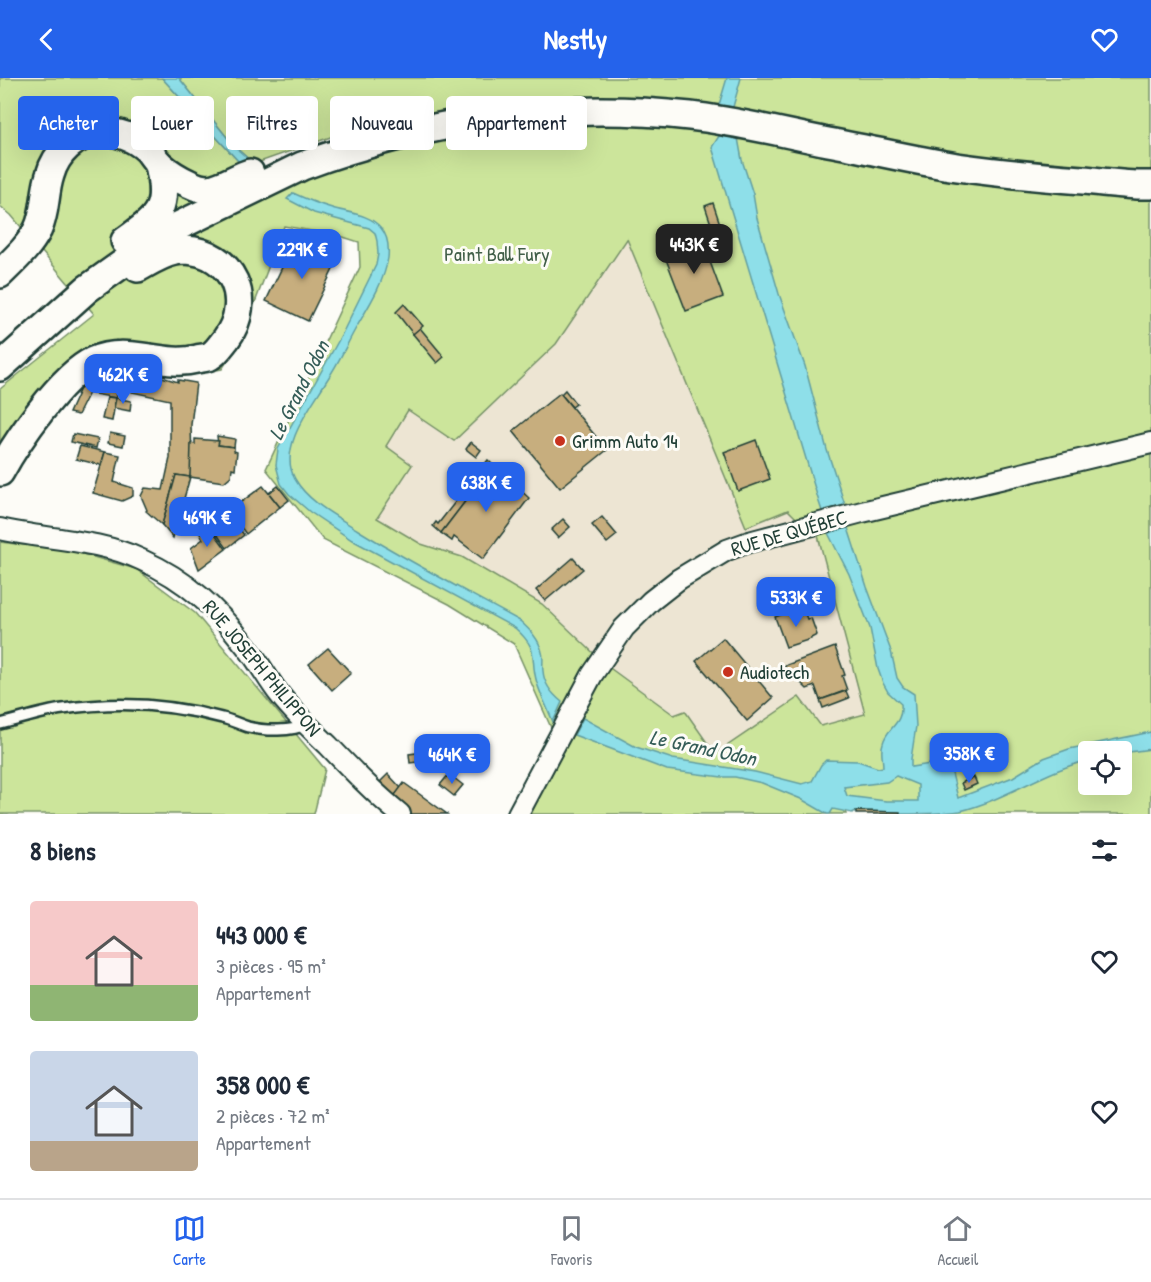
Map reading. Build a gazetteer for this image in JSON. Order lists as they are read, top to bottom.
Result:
{
  "streets": {
    "street": ["RUE DE QUÉBEC", "RUE JOSEPH PHILIPPON"]
  },
  "water": ["Le Grand Odon"],
  "parks": ["Paint Ball Fury"],
  "places": ["Grimm Auto 14", "Audiotech"],
  "page": {
    "header": "Nestly",
    "chip": [
      "Acheter",
      "Louer",
      "Filtres",
      "Nouveau",
      "Appartement"
    ],
    "price": [
      "443K €",
      "229K €",
      "462K €",
      "638K €",
      "469K €",
      "533K €",
      "358K €",
      "464K €"
    ],
    "heading": "8 biens",
    "list": [
      {
        "name": "443 000 €",
        "note": "3 pièces · 95 m² · Appartement"
      },
      {
        "name": "358 000 €",
        "note": "2 pièces · 72 m² · Appartement"
      }
    ],
    "tabs": ["Carte", "Favoris", "Accueil"]
  }
}
